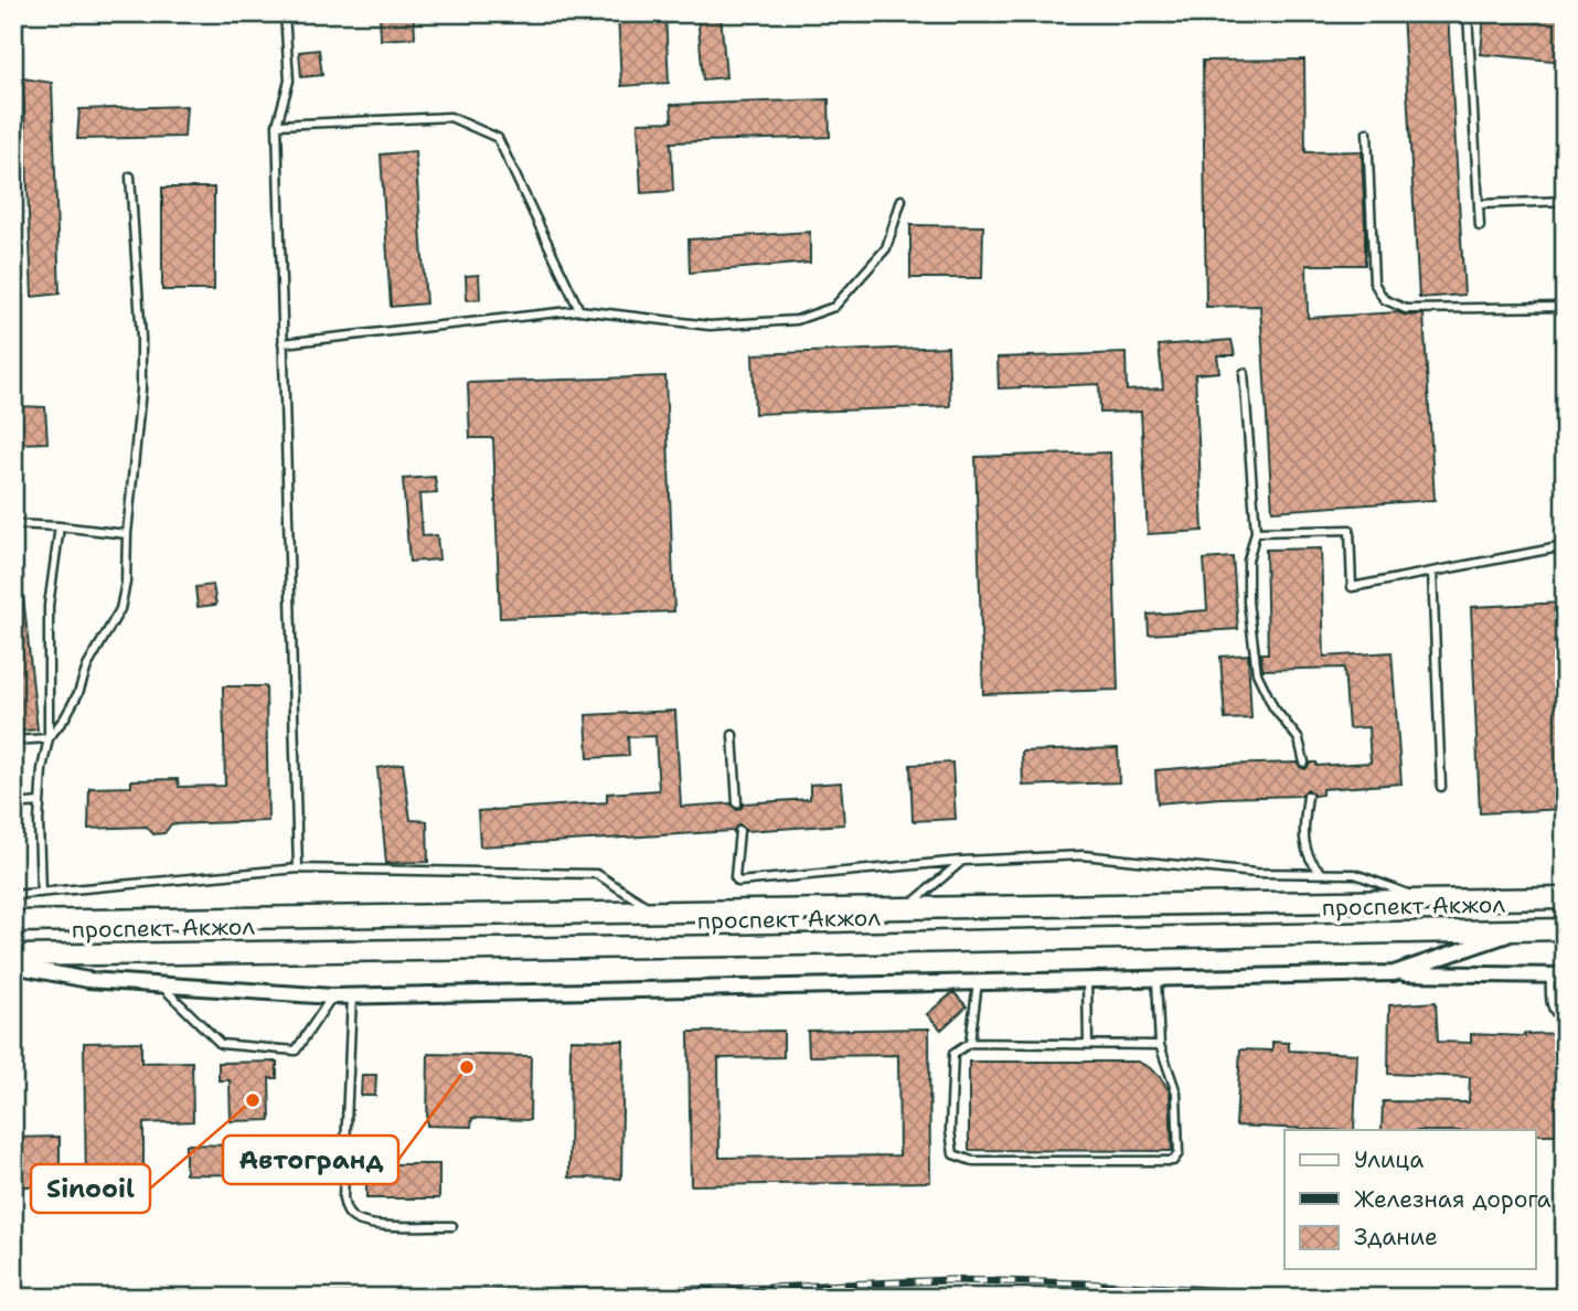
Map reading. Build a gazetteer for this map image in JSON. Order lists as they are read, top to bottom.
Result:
{
  "streets": {
    "main road": ["проспект Акжол"]
  },
  "places": ["Автогранд", "Sinooil"],
  "legend": ["Улица", "Железная дорога", "Здание"]
}
